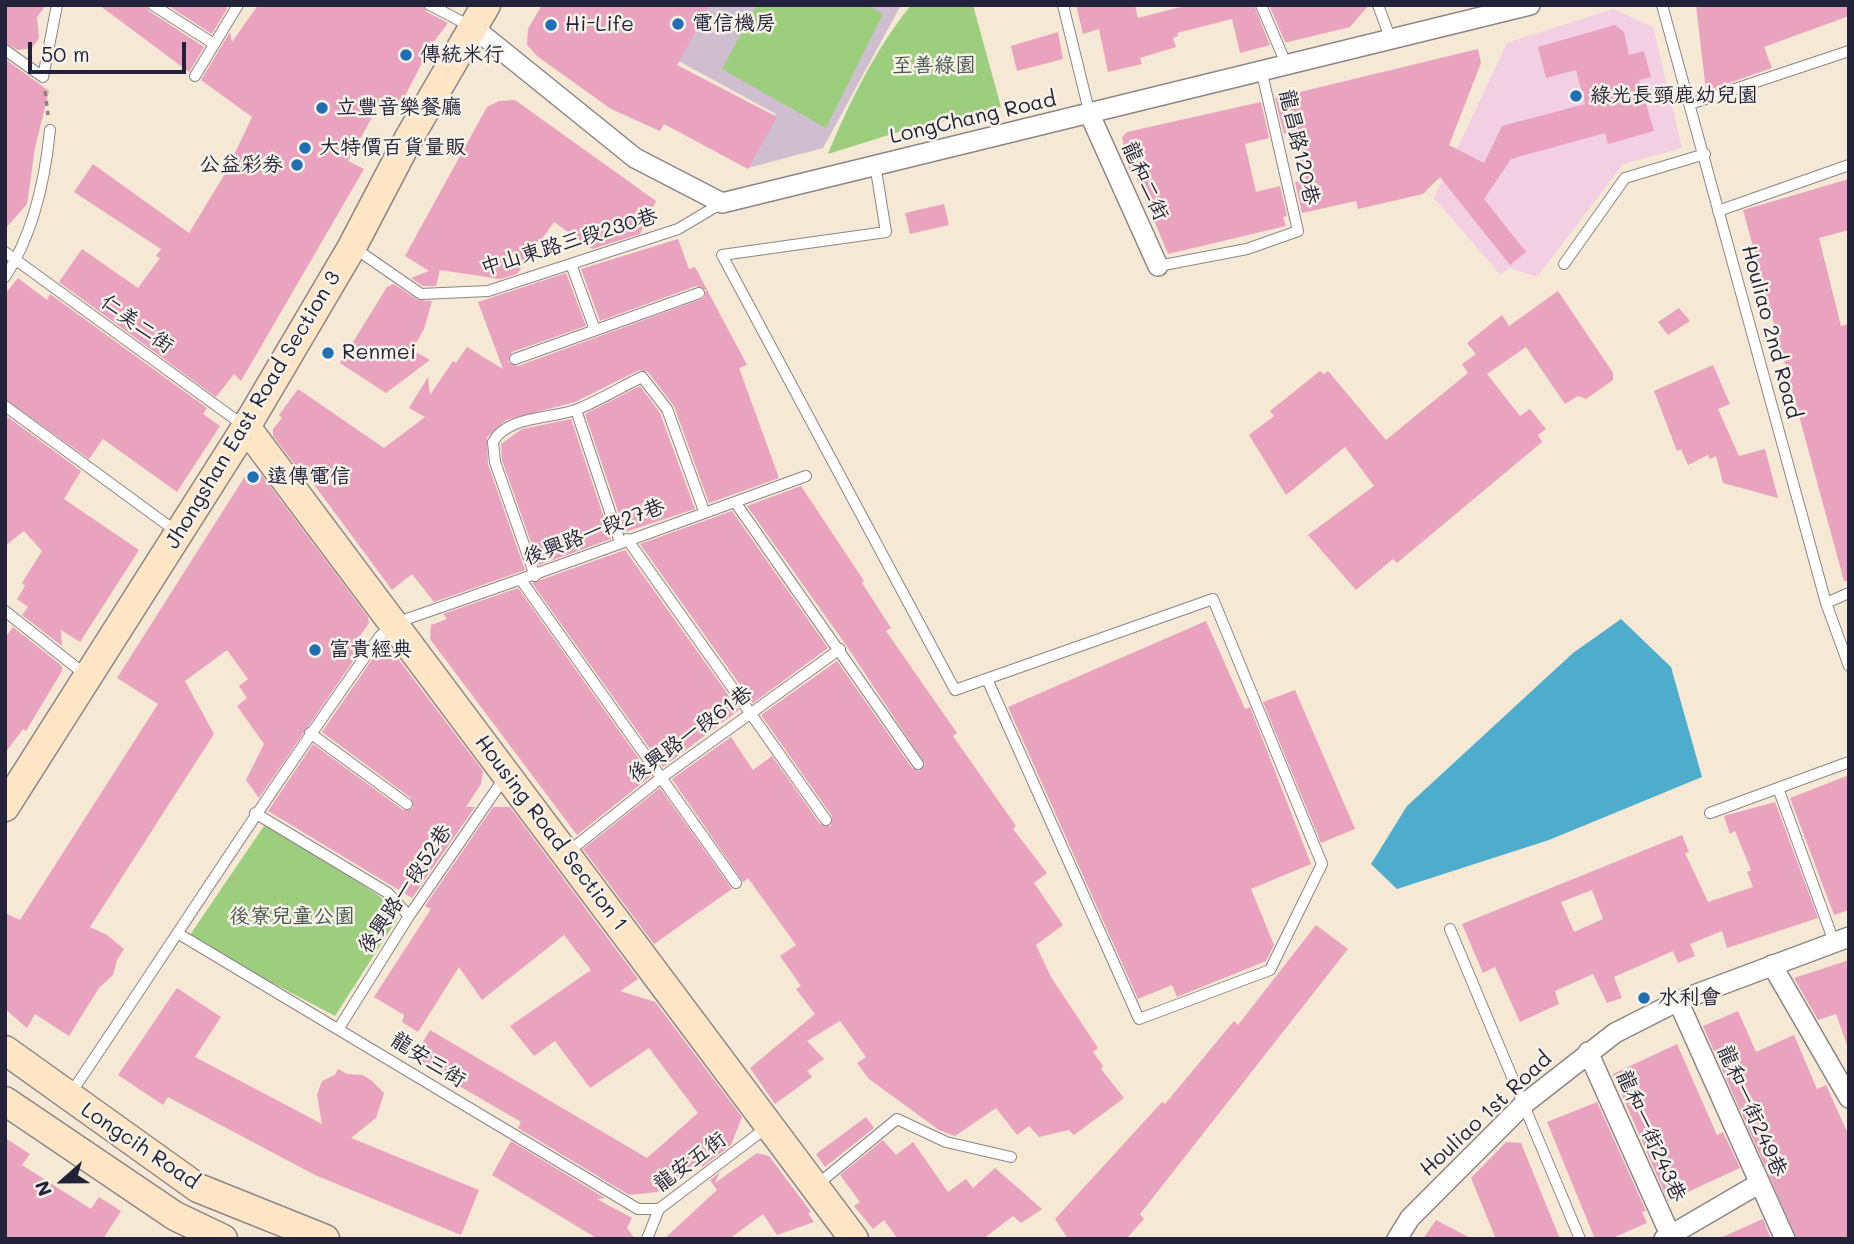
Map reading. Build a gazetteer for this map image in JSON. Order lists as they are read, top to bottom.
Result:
{
  "streets": {
    "street": [
      "LongChang Road",
      "龍和二街",
      "Jhongshan East Road Section 3",
      "Housing Road Section 1",
      "龍和一街249巷",
      "Houliao 1st Road",
      "龍和一街243巷",
      "Longcih Road"
    ],
    "lane": [
      "龍昌路120巷",
      "中山東路三段230巷",
      "仁美二街",
      "Houliao 2nd Road",
      "後興路一段27巷",
      "後興路一段61巷",
      "後興路一段52巷",
      "龍安三街",
      "龍安五街"
    ]
  },
  "crossings": [
    ["LongChang Road", "龍昌路120巷"],
    ["LongChang Road", "龍和二街"],
    ["LongChang Road", "中山東路三段230巷"],
    ["龍昌路120巷", "龍和二街"],
    ["中山東路三段230巷", "Jhongshan East Road Section 3"],
    ["仁美二街", "Jhongshan East Road Section 3"],
    ["仁美二街", "Housing Road Section 1"],
    ["Jhongshan East Road Section 3", "Housing Road Section 1"],
    ["後興路一段27巷", "Housing Road Section 1"],
    ["後興路一段61巷", "Housing Road Section 1"],
    ["Housing Road Section 1", "後興路一段52巷"],
    ["Housing Road Section 1", "龍安五街"],
    ["後興路一段52巷", "龍安三街"],
    ["龍安三街", "龍安五街"],
    ["龍和一街249巷", "Houliao 1st Road"],
    ["Houliao 1st Road", "龍和一街243巷"]
  ],
  "parks": ["至善綠園", "後寮兒童公園"],
  "places": [
    "電信機房",
    "Hi-Life",
    "傳統米行",
    "綠光長頸鹿幼兒園",
    "立豐音樂餐廳",
    "大特價百貨量販",
    "公益彩券",
    "Renmei",
    "遠傳電信",
    "富貴經典",
    "水利會"
  ],
  "scale_bar": "50 m",
  "north": "left"
}
